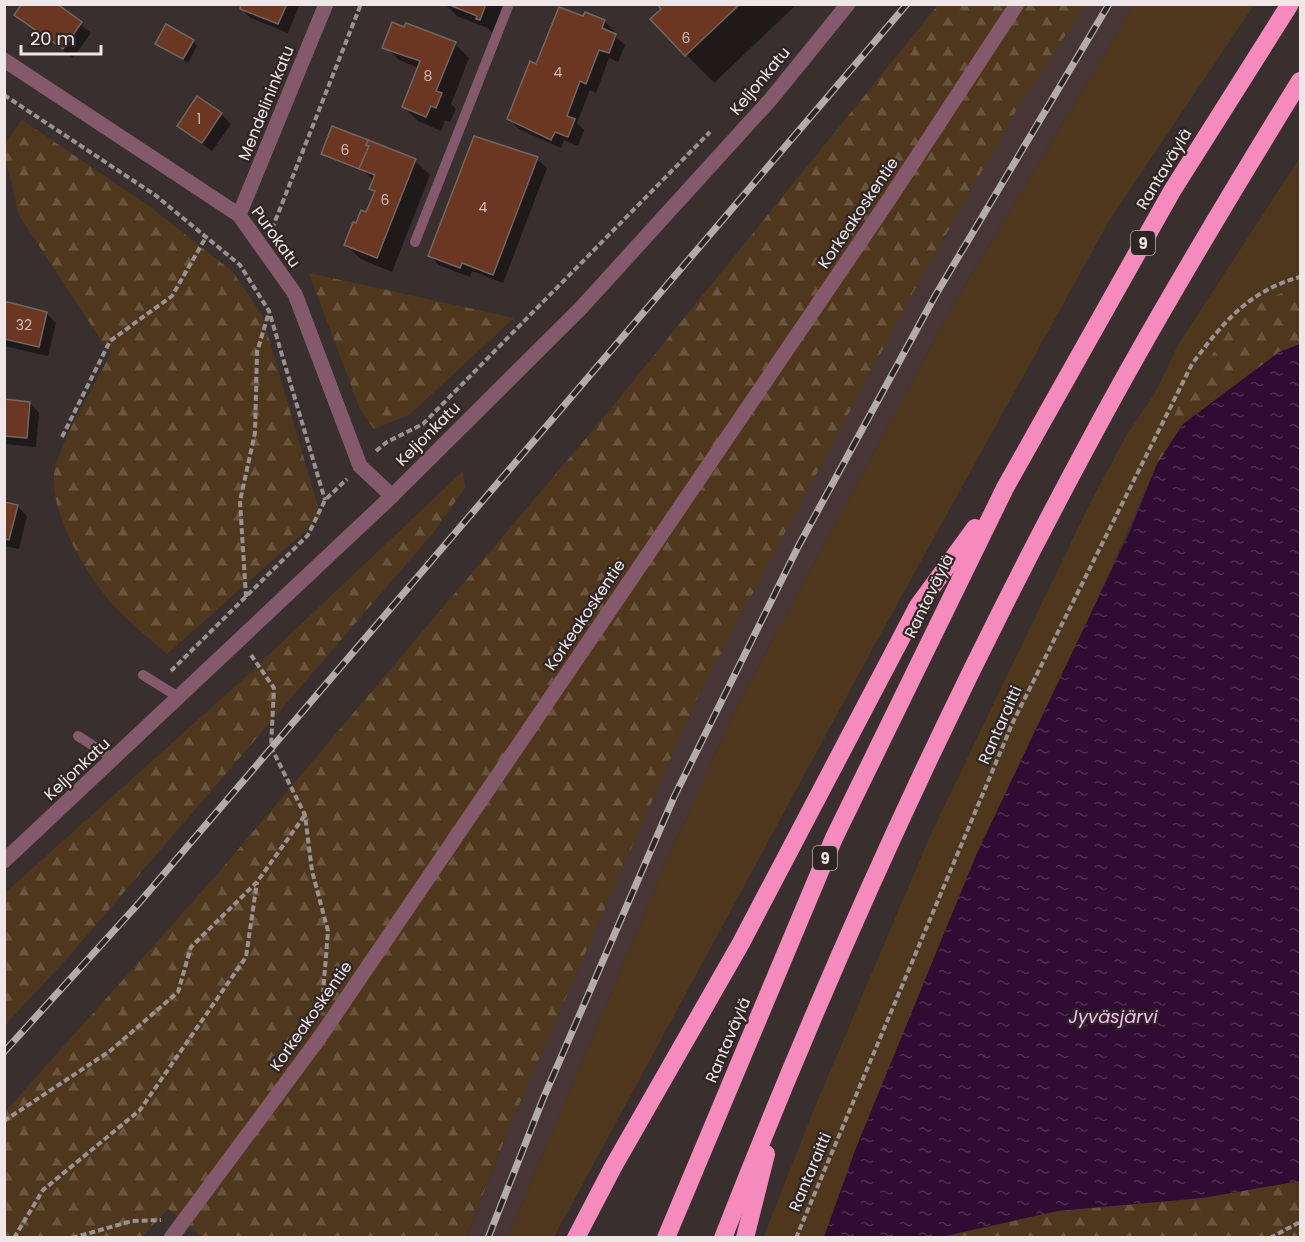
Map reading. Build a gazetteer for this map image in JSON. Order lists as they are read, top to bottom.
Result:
{
  "streets": {
    "highway": ["Rantaväylä", "9"],
    "street": [
      "Keljonkatu",
      "Mendelininkatu",
      "Korkeakoskentie",
      "Purokatu"
    ],
    "path": ["Rantaraitti"]
  },
  "crossings": [
    ["Keljonkatu", "Purokatu"],
    ["Mendelininkatu", "Purokatu"]
  ],
  "water": ["Jyväsjärvi"],
  "house_numbers": [
    "6",
    "4",
    "8",
    "1",
    "6",
    "6",
    "4",
    "32"
  ],
  "scale_bar": "20 m"
}
